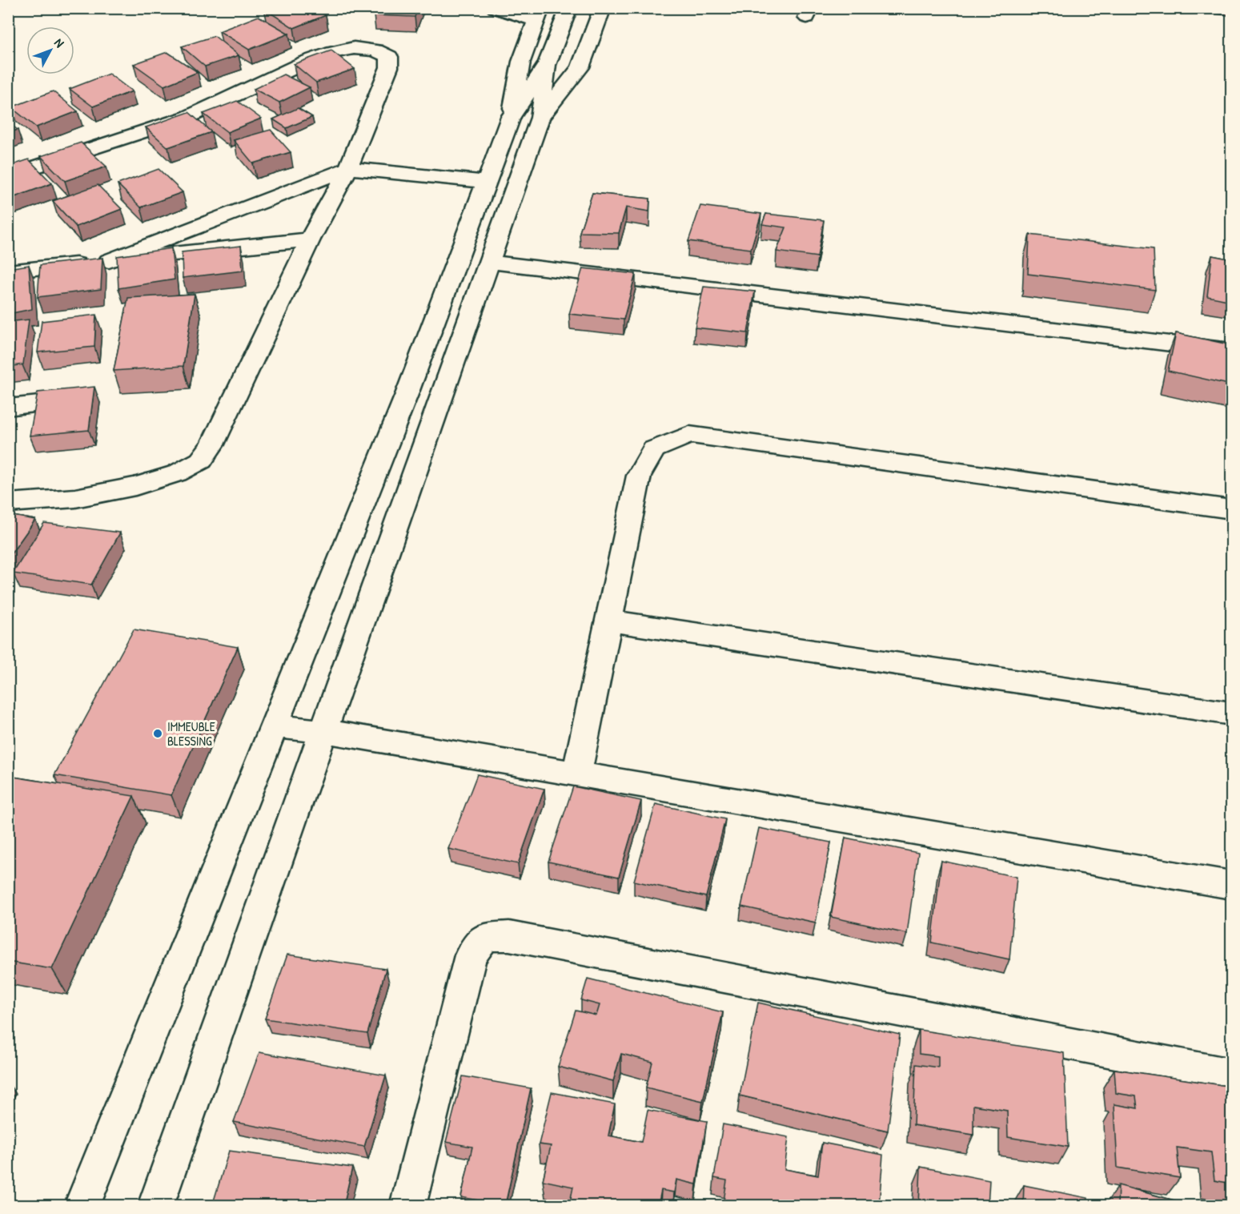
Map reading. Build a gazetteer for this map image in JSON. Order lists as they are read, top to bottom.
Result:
{
  "places": ["IMMEUBLE BLESSING"],
  "north": "top right"
}
